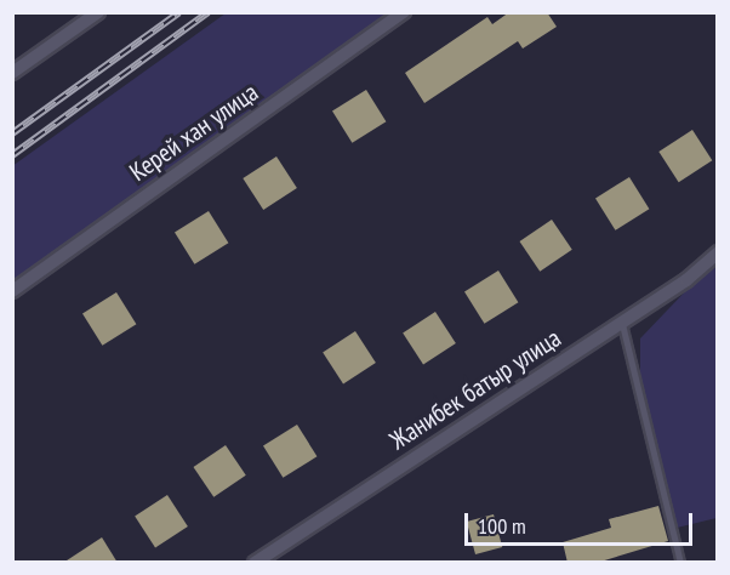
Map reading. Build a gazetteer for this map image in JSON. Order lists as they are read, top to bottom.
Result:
{
  "streets": {
    "street": ["Керей хан улица", "Жанибек батыр улица"]
  },
  "scale_bar": "100 m"
}
